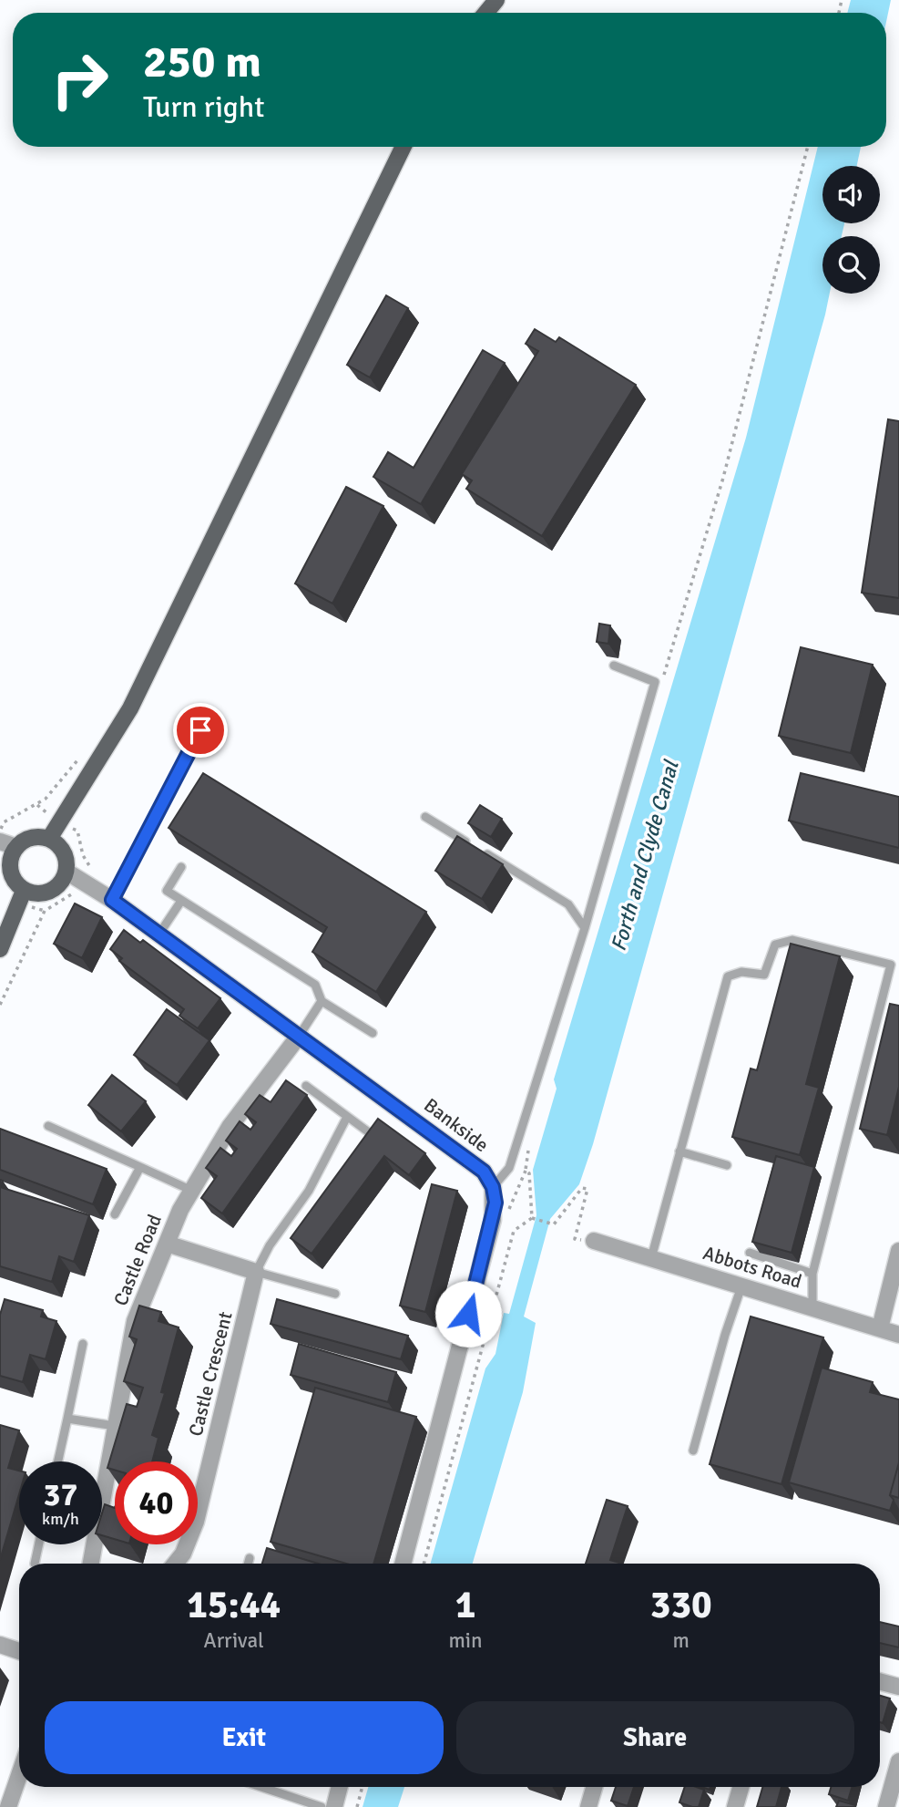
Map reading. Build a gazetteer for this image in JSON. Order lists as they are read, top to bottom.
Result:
{
  "streets": {
    "street": [
      "Bankside",
      "Castle Road",
      "Abbots Road",
      "Castle Crescent"
    ]
  },
  "crossings": [
    ["Bankside", "Castle Road"]
  ],
  "water": ["Forth and Clyde Canal"],
  "page": {
    "turn": ["250 m", "Turn right"],
    "speed": "37 km/h",
    "limit": "40",
    "eta": [
      "15:44",
      "Arrival",
      "1",
      "min",
      "330",
      "m"
    ],
    "buttons": ["Exit", "Share"]
  }
}
